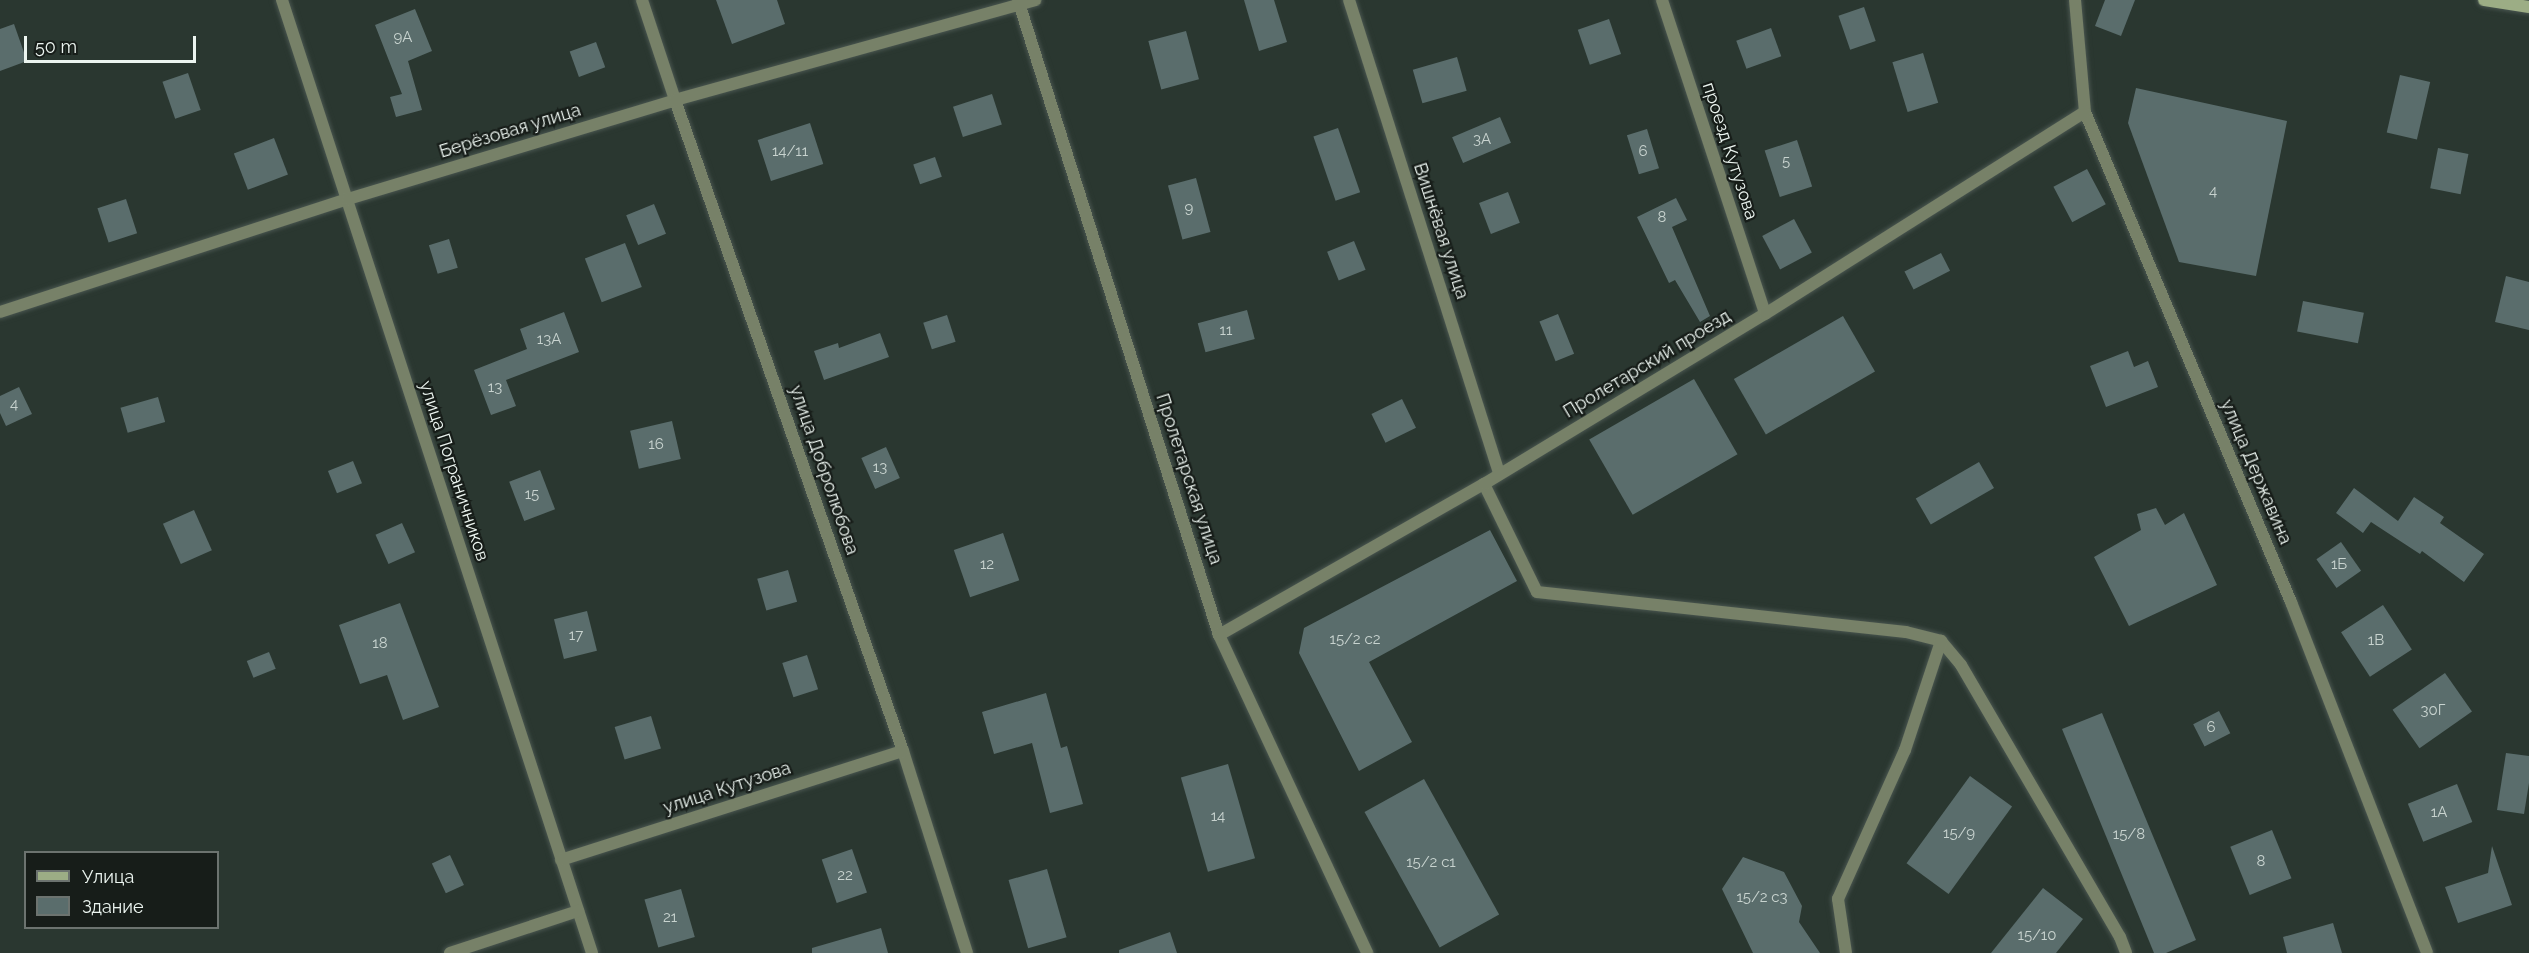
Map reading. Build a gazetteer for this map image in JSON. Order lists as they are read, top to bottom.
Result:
{
  "streets": {
    "street": [
      "Берёзовая улица",
      "проезд Кутузова",
      "Вишнёвая улица",
      "Пролетарский проезд",
      "улица Добролюбова",
      "улица Пограничников",
      "улица Державина",
      "Пролетарская улица",
      "улица Кутузова"
    ]
  },
  "crossings": [
    ["Берёзовая улица", "улица Добролюбова"],
    ["Берёзовая улица", "улица Пограничников"],
    ["Берёзовая улица", "Пролетарская улица"],
    ["проезд Кутузова", "Пролетарский проезд"],
    ["Вишнёвая улица", "Пролетарский проезд"],
    ["Пролетарский проезд", "улица Державина"],
    ["Пролетарский проезд", "Пролетарская улица"],
    ["улица Добролюбова", "улица Кутузова"],
    ["улица Пограничников", "улица Кутузова"]
  ],
  "house_numbers": [
    "9А",
    "3А",
    "14/11",
    "6",
    "5",
    "4",
    "9",
    "8",
    "11",
    "13А",
    "13",
    "4",
    "16",
    "13",
    "15",
    "12",
    "1Б",
    "17",
    "15/2 с2",
    "1В",
    "18",
    "30Г",
    "6",
    "1А",
    "14",
    "15/9",
    "15/8",
    "8",
    "15/2 с1",
    "22",
    "15/2 с3",
    "21",
    "15/10"
  ],
  "legend": ["Улица", "Здание"],
  "scale_bar": "50 m"
}
